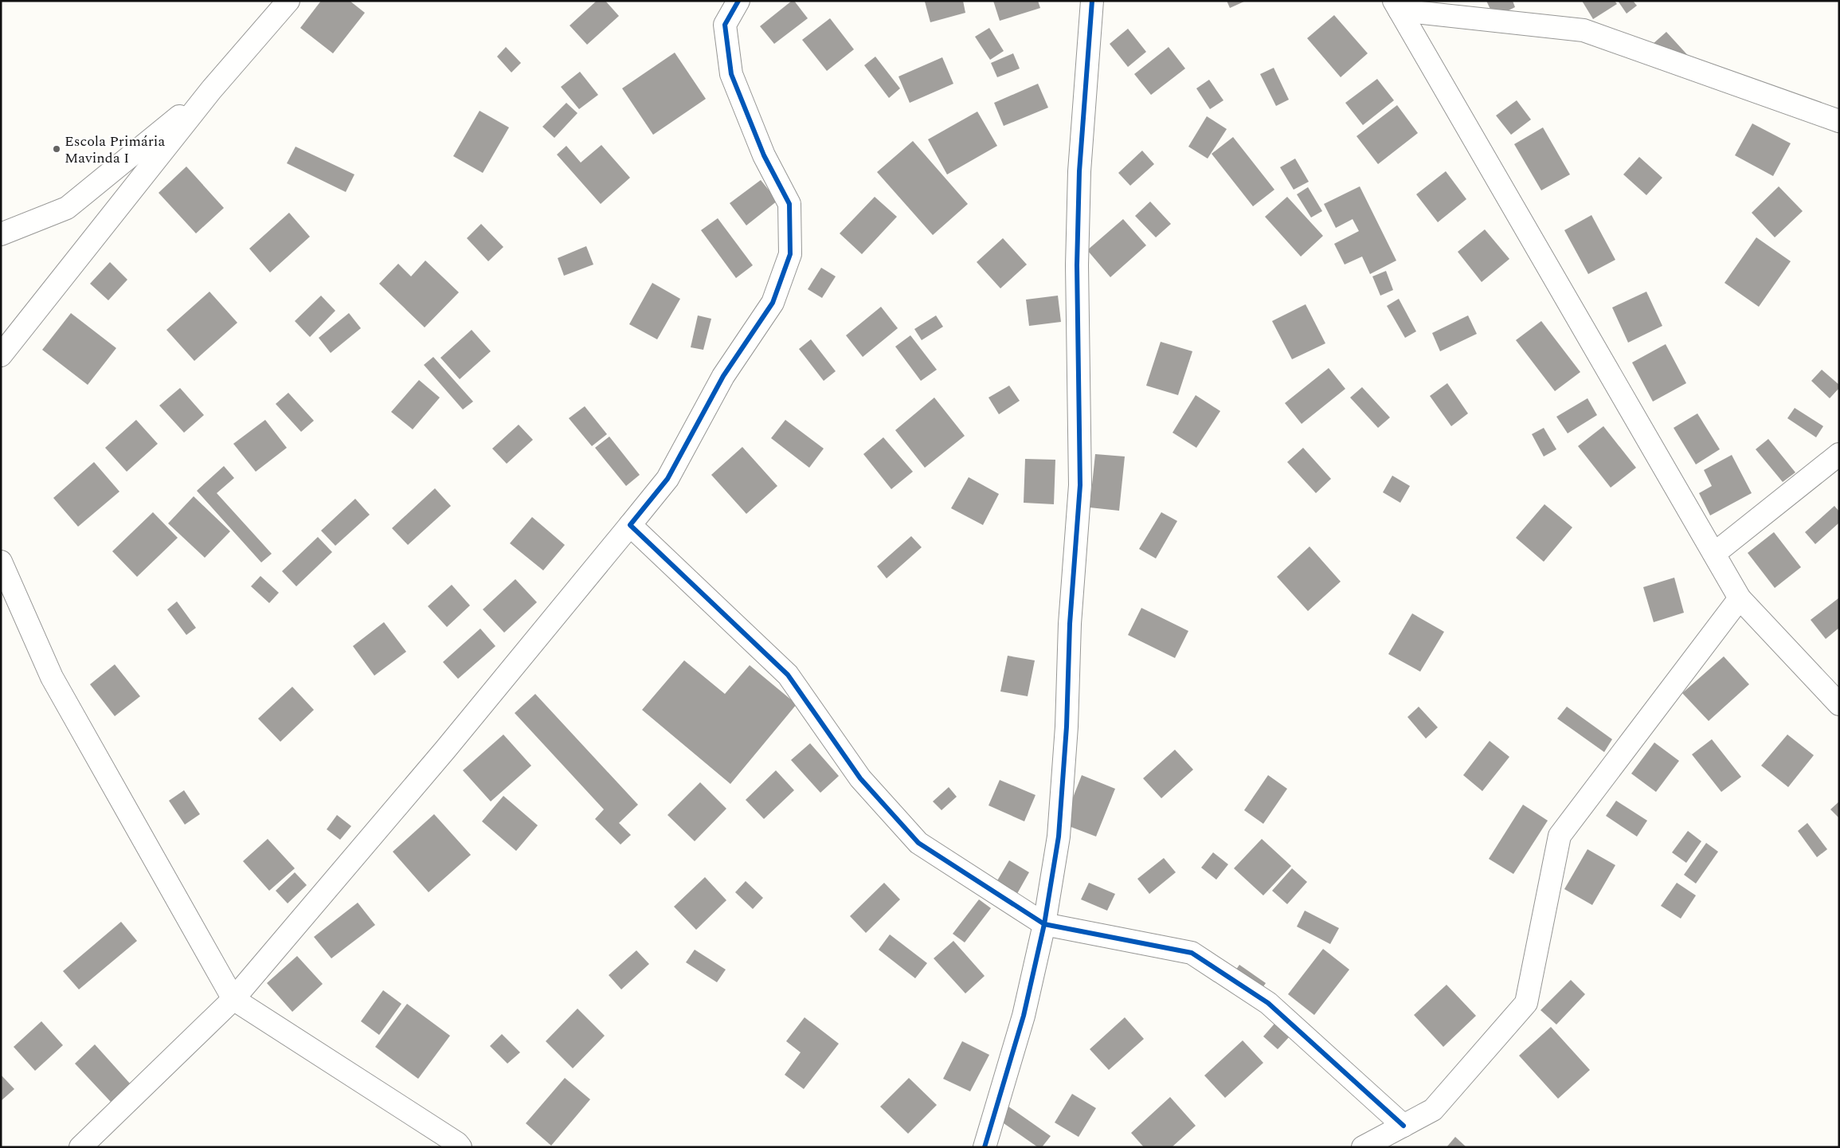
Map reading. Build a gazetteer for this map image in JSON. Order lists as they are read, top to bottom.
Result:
{
  "places": ["Escola Primária Mavinda I"]
}
